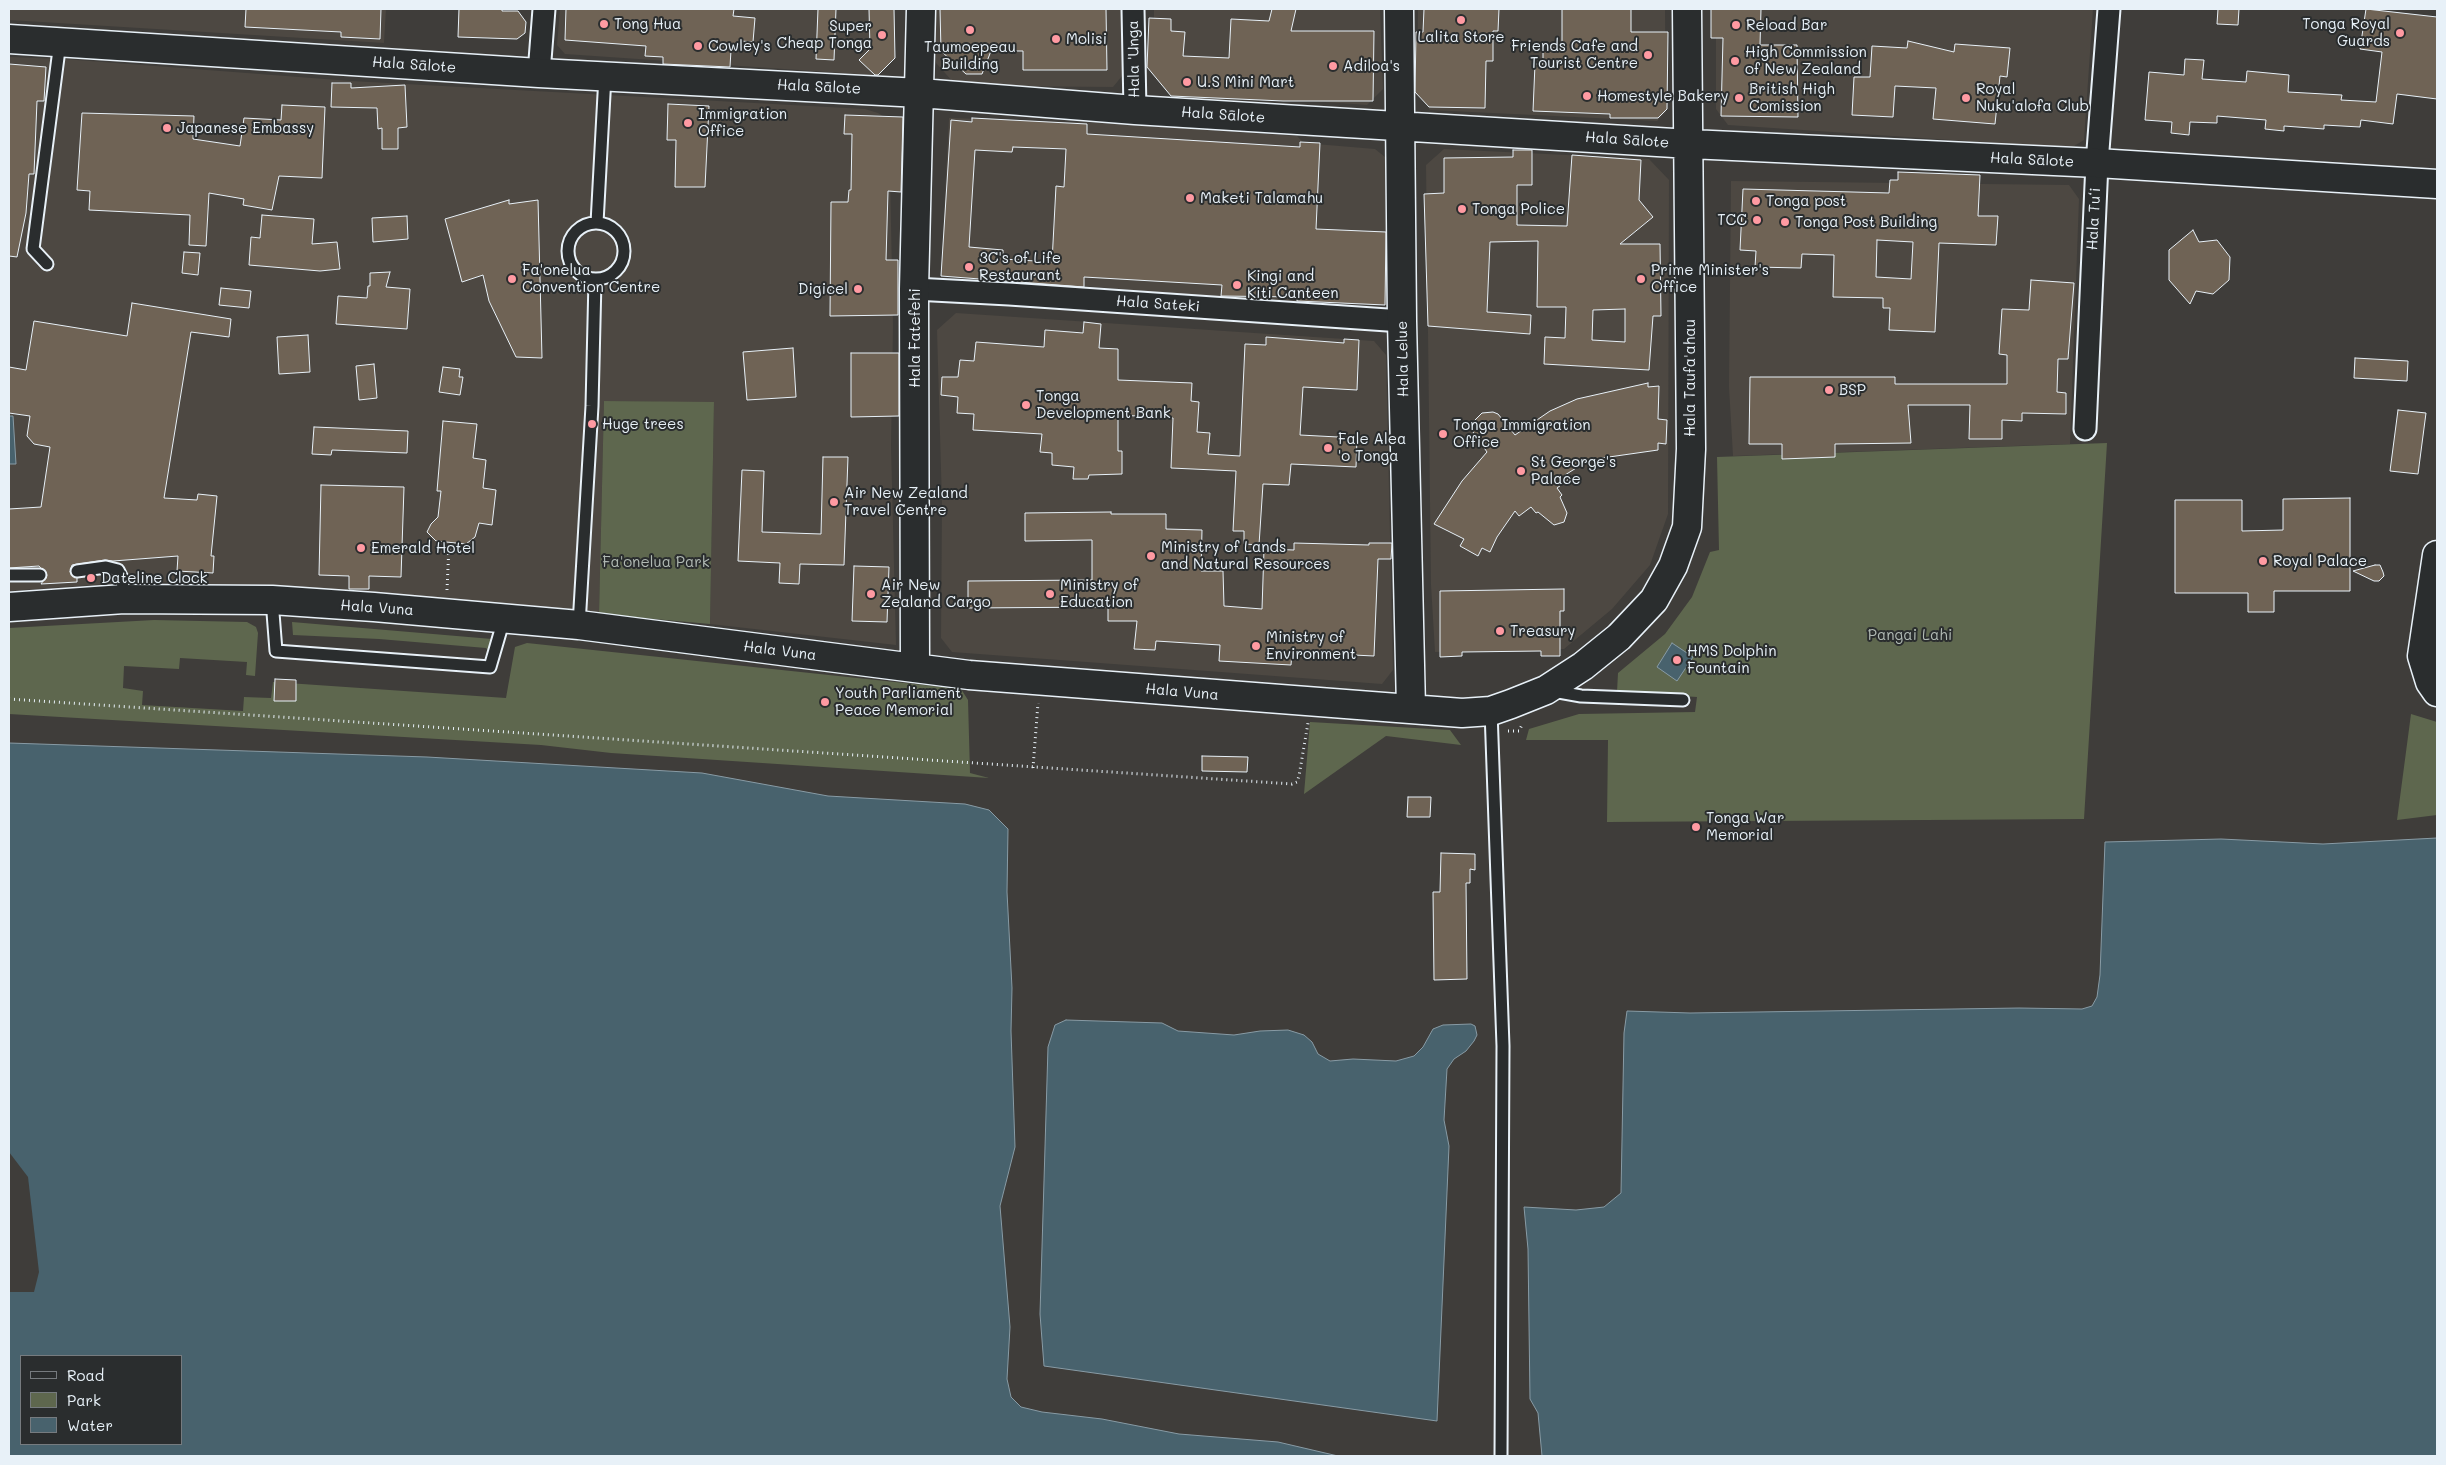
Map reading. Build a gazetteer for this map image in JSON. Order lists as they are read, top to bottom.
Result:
{
  "streets": {
    "main road": [
      "Hala Sālote",
      "Hala Fatefehi",
      "Hala Lelue",
      "Hala Taufa'ahau",
      "Hala Vuna"
    ],
    "street": ["Hala 'Unga", "Hala Tuʻi", "Hala Sateki"]
  },
  "crossings": [
    ["Hala 'Unga", "Hala Sālote"],
    ["Hala Sālote", "Hala Tuʻi"],
    ["Hala Sālote", "Hala Fatefehi"],
    ["Hala Sālote", "Hala Lelue"],
    ["Hala Sālote", "Hala Taufa'ahau"],
    ["Hala Sateki", "Hala Fatefehi"],
    ["Hala Sateki", "Hala Lelue"],
    ["Hala Fatefehi", "Hala Vuna"],
    ["Hala Lelue", "Hala Vuna"],
    ["Hala Taufa'ahau", "Hala Vuna"]
  ],
  "parks": ["Fa'onelua Park", "Pangai Lahi"],
  "places": [
    "Lalita Store",
    "Tong Hua",
    "Reload Bar",
    "Taumoepeau Building",
    "Tonga Royal Guards",
    "Super Cheap Tonga",
    "Molisi",
    "Cowley's",
    "Friends Cafe and Tourist Centre",
    "High Commission of New Zealand",
    "Adiloa's",
    "U.S Mini Mart",
    "Homestyle Bakery",
    "British High Comission",
    "Royal Nuku'alofa Club",
    "Immigration Office",
    "Japanese Embassy",
    "Maketi Talamahu",
    "Tonga post",
    "Tonga Police",
    "TCC",
    "Tonga Post Building",
    "3C's of Life Restaurant",
    "Fa'onelua Convention Centre",
    "Prime Minister's Office",
    "Kingi and Kiti Canteen",
    "Digicel",
    "BSP",
    "Tonga Development Bank",
    "Huge trees",
    "Tonga Immigration Office",
    "Fale Alea 'o Tonga",
    "St George's Palace",
    "Air New Zealand Travel Centre",
    "Emerald Hotel",
    "Ministry of Lands and Natural Resources",
    "Royal Palace",
    "Dateline Clock",
    "Air New Zealand Cargo",
    "Ministry of Education",
    "Treasury",
    "Ministry of Environment",
    "HMS Dolphin Fountain",
    "Youth Parliament Peace Memorial",
    "Tonga War Memorial"
  ],
  "legend": ["Road", "Park", "Water"]
}
